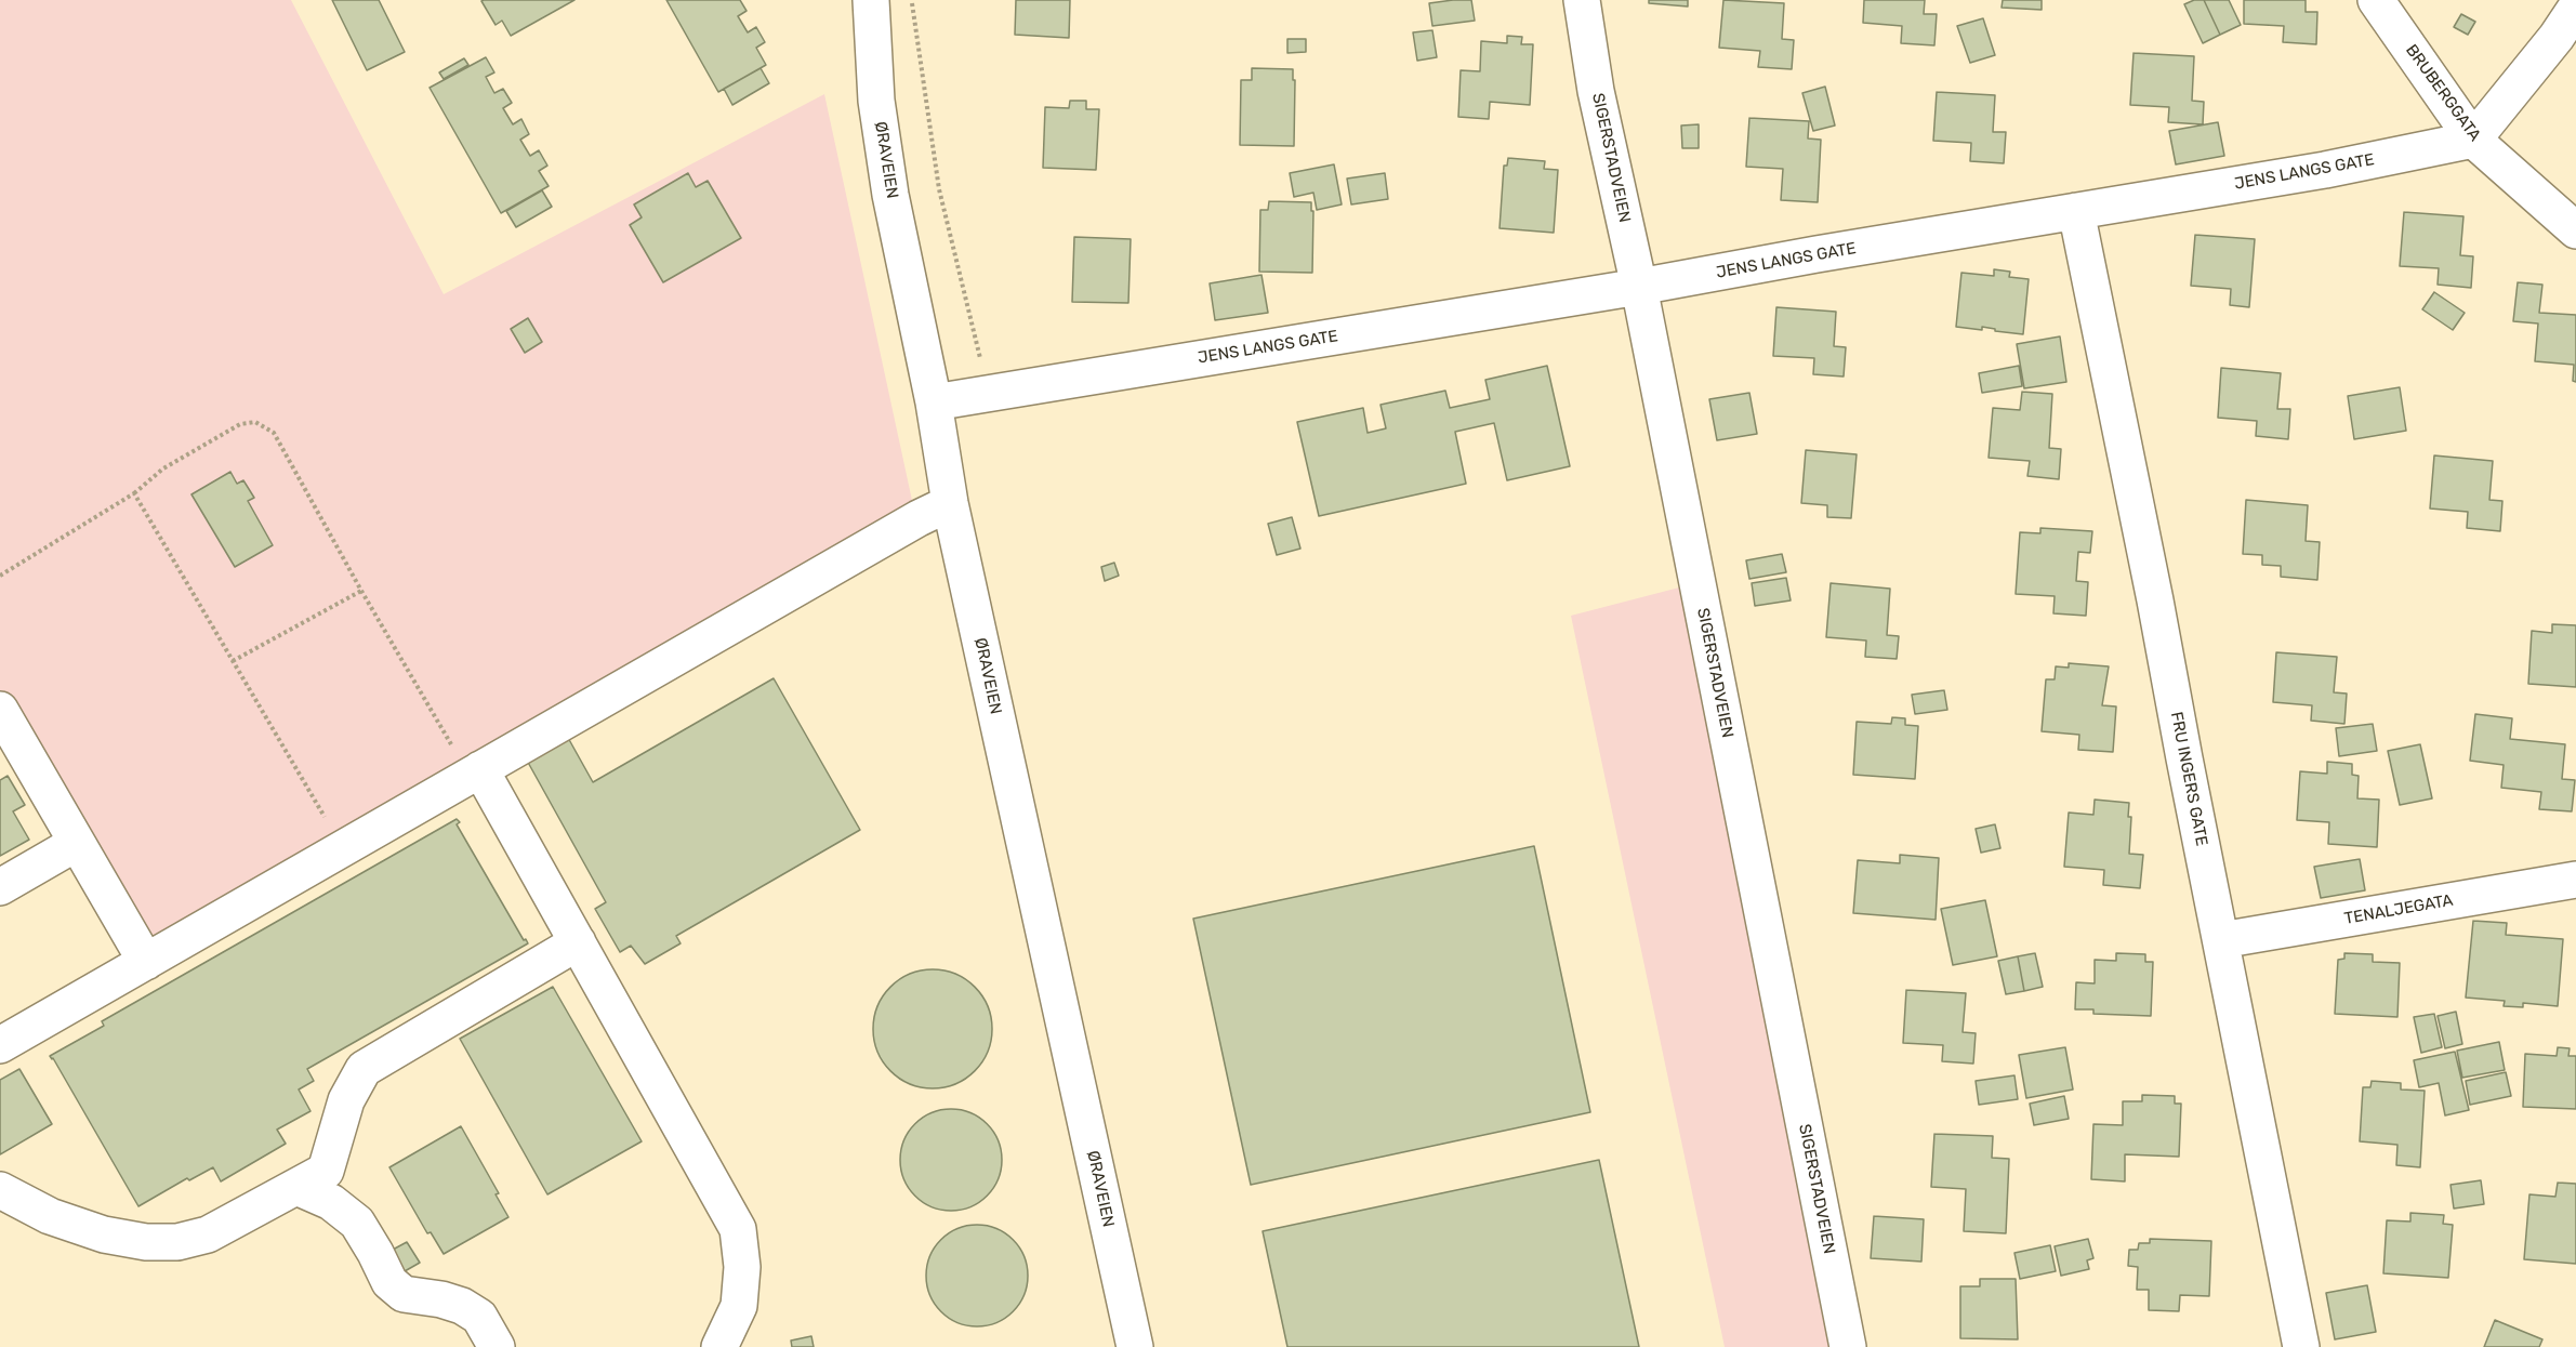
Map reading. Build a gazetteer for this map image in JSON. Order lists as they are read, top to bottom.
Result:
{
  "streets": {
    "street": [
      "BRUBERGGATA",
      "SIGERSTADVEIEN",
      "ØRAVEIEN",
      "JENS LANGS GATE",
      "FRU INGERS GATE",
      "TENALJEGATA"
    ]
  },
  "crossings": [
    ["BRUBERGGATA", "JENS LANGS GATE"],
    ["SIGERSTADVEIEN", "JENS LANGS GATE"],
    ["ØRAVEIEN", "JENS LANGS GATE"],
    ["JENS LANGS GATE", "FRU INGERS GATE"],
    ["FRU INGERS GATE", "TENALJEGATA"]
  ]
}
